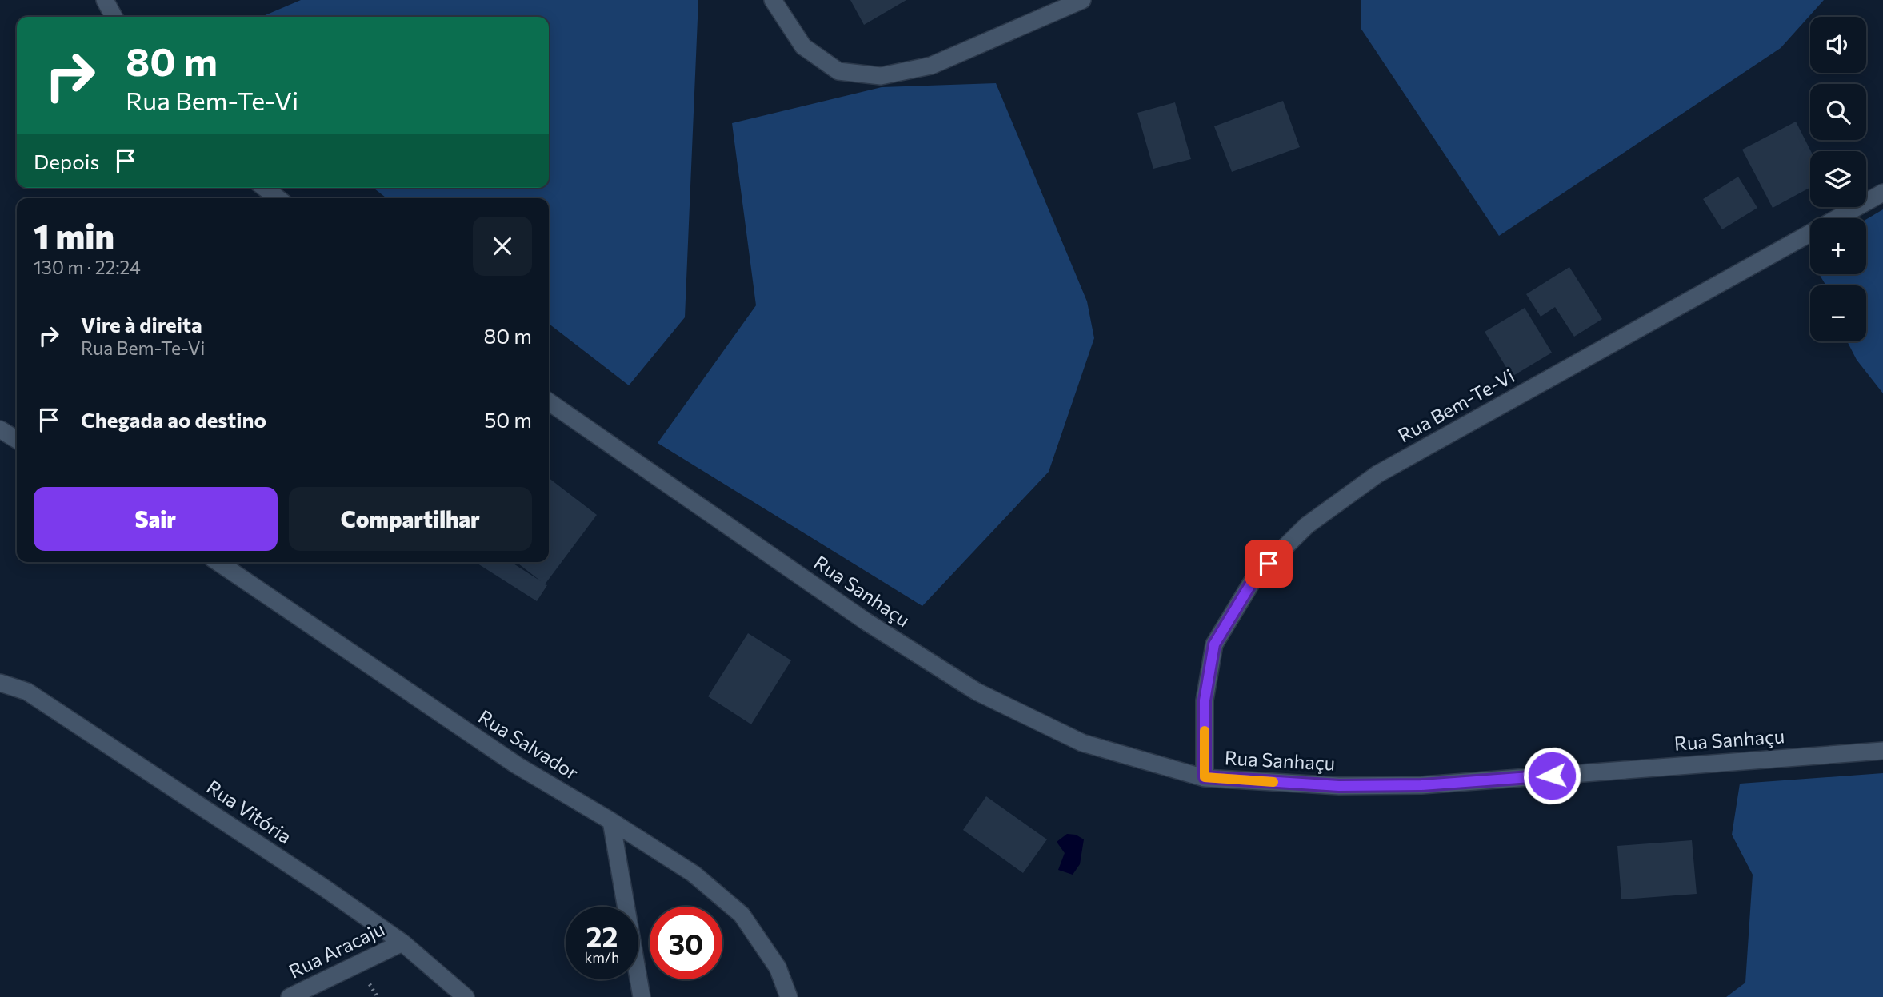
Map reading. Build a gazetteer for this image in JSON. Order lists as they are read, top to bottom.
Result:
{
  "streets": {
    "street": [
      "Rua Bem-Te-Vi",
      "Rua Sanhaçu",
      "Rua Salvador",
      "Rua Vitória",
      "Rua Aracaju"
    ]
  },
  "crossings": [
    ["Rua Bem-Te-Vi", "Rua Sanhaçu"],
    ["Rua Vitória", "Rua Aracaju"]
  ],
  "page": {
    "map_buttons": ["+", "−"],
    "turn": ["80 m", "Rua Bem-Te-Vi"],
    "then": "Depois",
    "heading": ["1 min", "130 m · 22:24"],
    "list": [
      {
        "name": "Vire à direita",
        "note": "Rua Bem-Te-Vi",
        "value": "80 m"
      },
      {
        "name": "Chegada ao destino",
        "value": "50 m"
      }
    ],
    "buttons": ["Sair", "Compartilhar"],
    "speed": "22 km/h",
    "limit": "30"
  }
}
